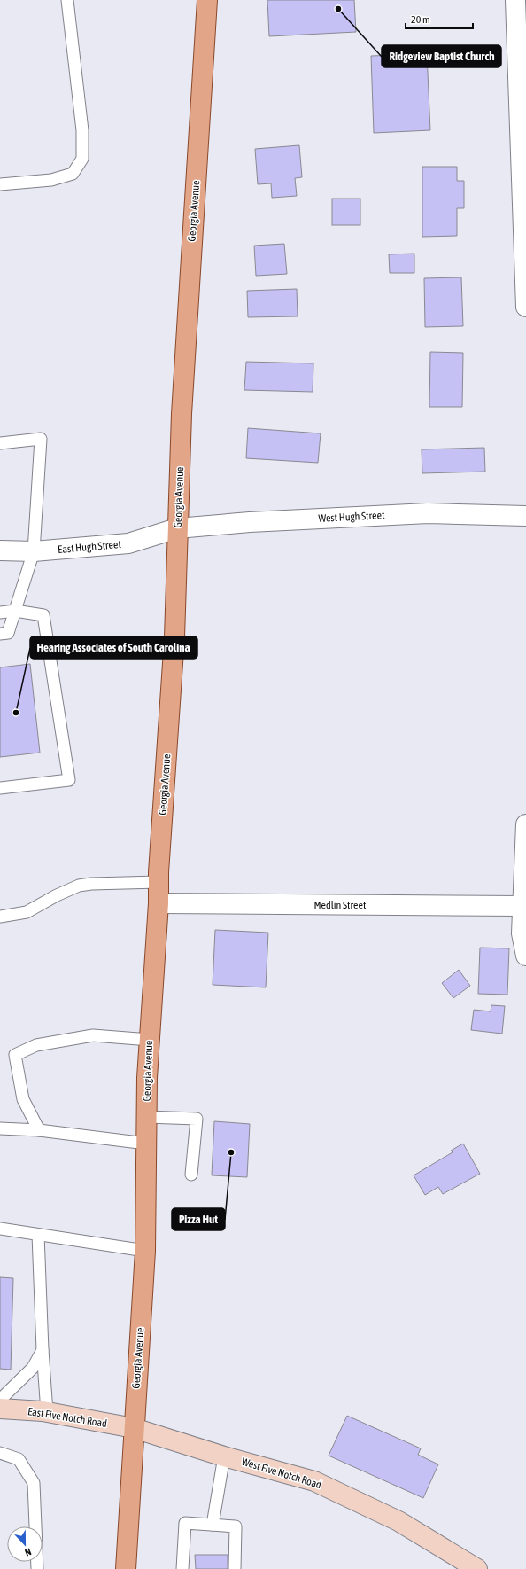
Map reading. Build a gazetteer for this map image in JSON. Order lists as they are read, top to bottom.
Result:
{
  "streets": {
    "main road": ["Georgia Avenue"],
    "street": [
      "West Hugh Street",
      "East Hugh Street",
      "Medlin Street",
      "East Five Notch Road",
      "West Five Notch Road"
    ]
  },
  "crossings": [
    ["Georgia Avenue", "West Hugh Street"],
    ["Georgia Avenue", "East Hugh Street"],
    ["Georgia Avenue", "Medlin Street"],
    ["Georgia Avenue", "East Five Notch Road"],
    ["Georgia Avenue", "West Five Notch Road"],
    ["West Hugh Street", "East Hugh Street"],
    ["East Five Notch Road", "West Five Notch Road"]
  ],
  "places": ["Ridgeview Baptist Church", "Hearing Associates of South Carolina", "Pizza Hut"],
  "scale_bar": "20 m",
  "north": "bottom"
}
